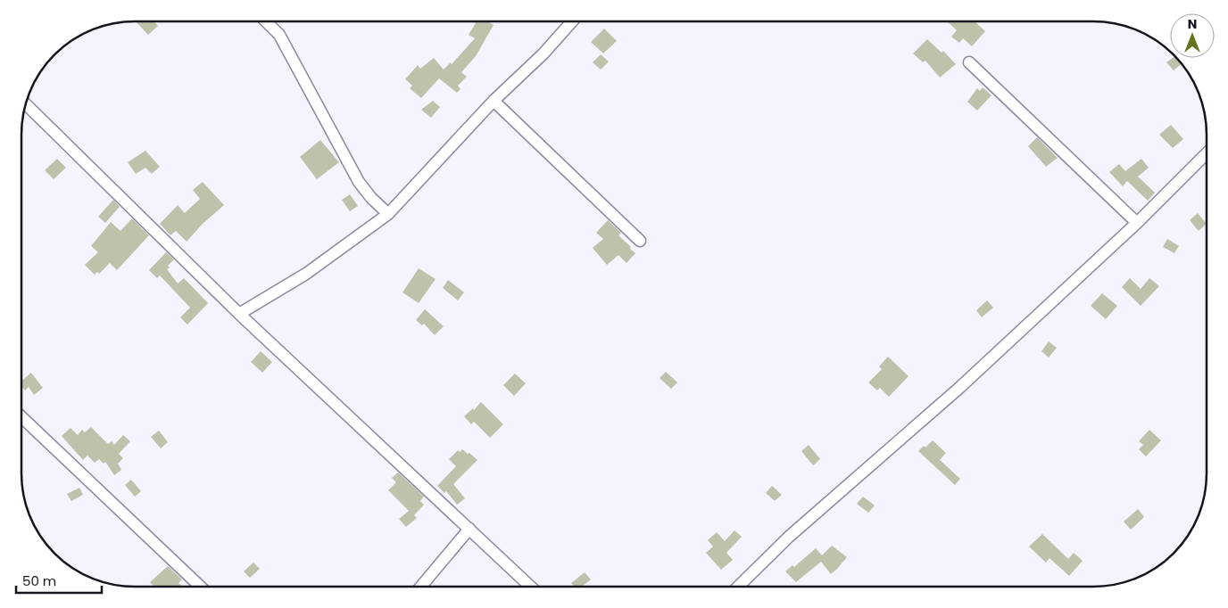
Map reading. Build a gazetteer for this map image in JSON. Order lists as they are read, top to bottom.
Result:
{
  "scale_bar": "50 m",
  "north": "top"
}
